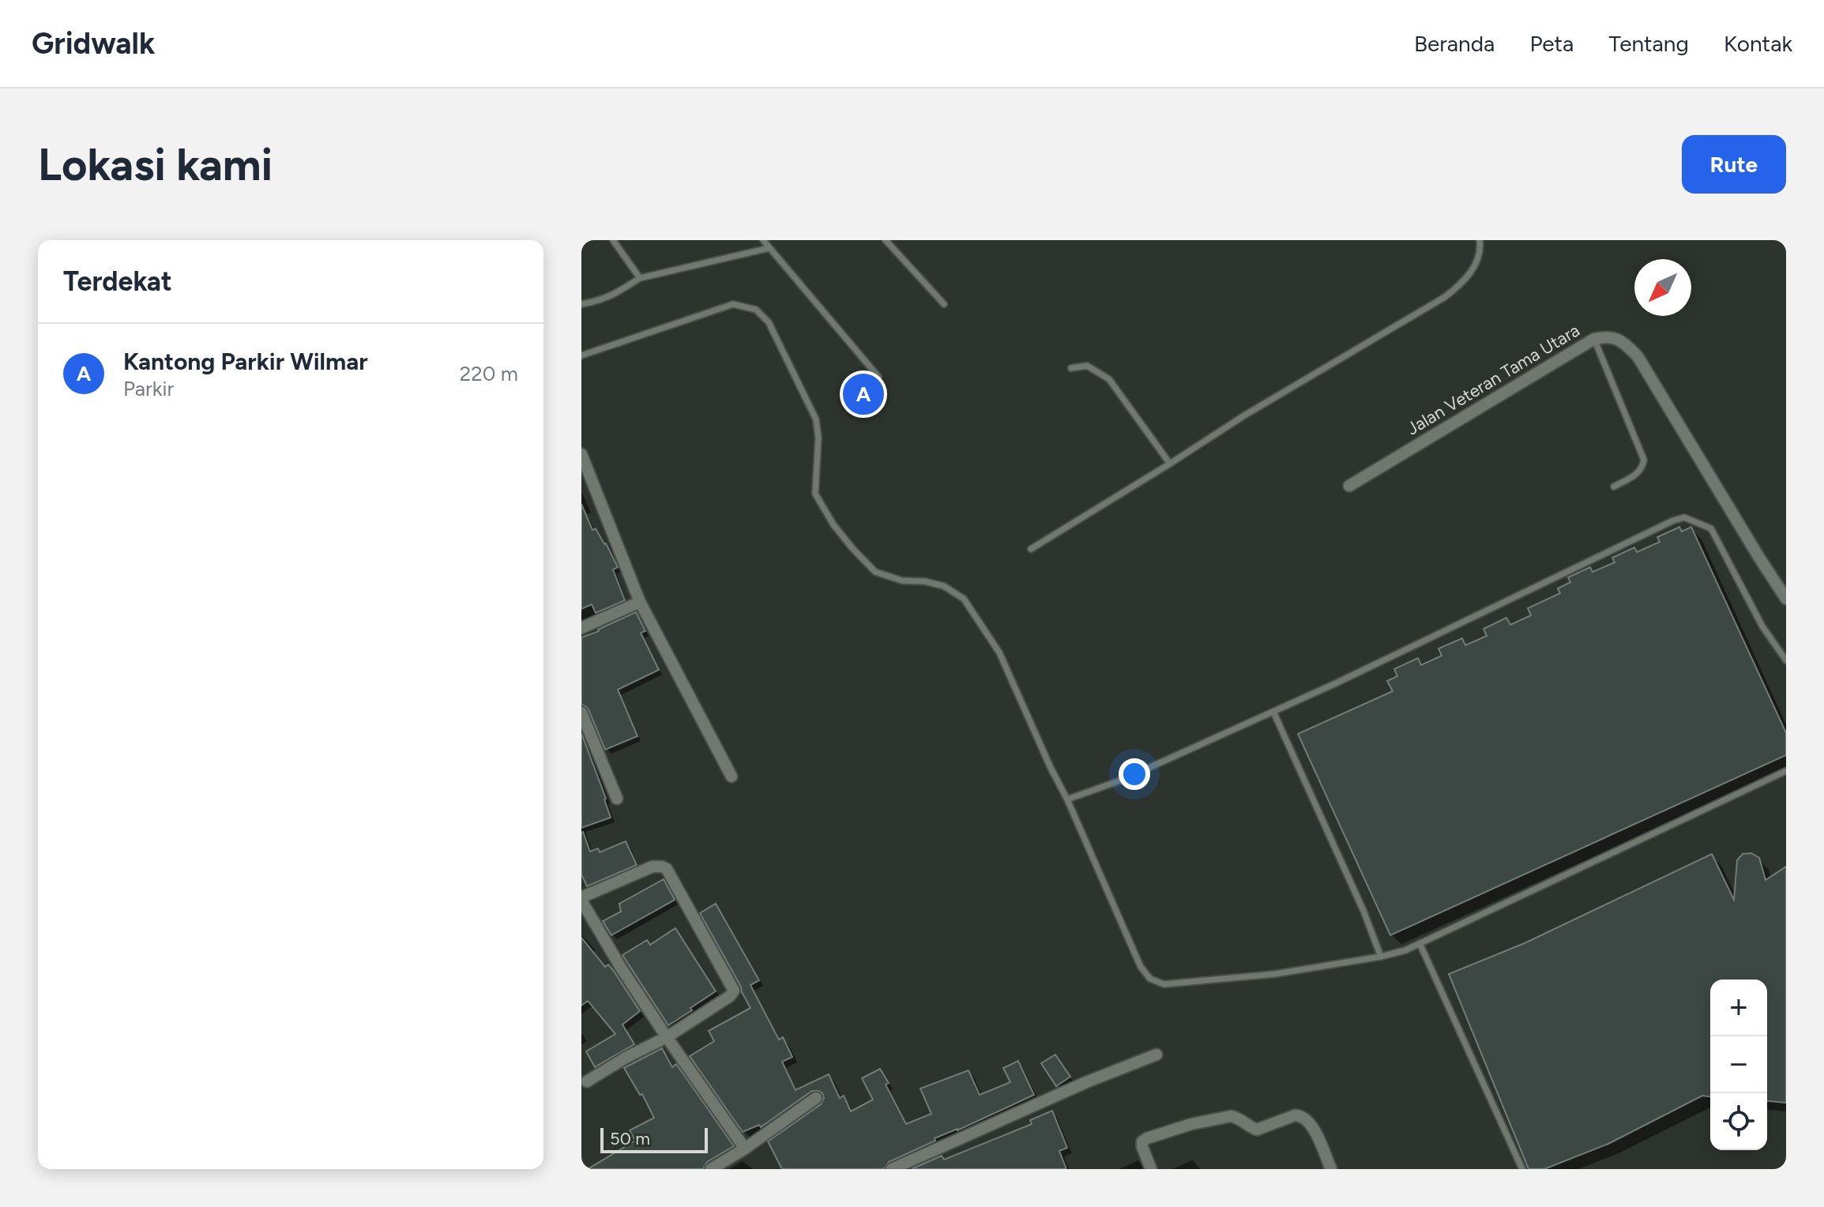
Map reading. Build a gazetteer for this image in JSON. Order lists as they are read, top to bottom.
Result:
{
  "streets": {
    "street": ["Jalan Veteran Tama Utara"]
  },
  "scale_bar": "50 m",
  "north": "bottom left",
  "page": {
    "header": "Gridwalk",
    "nav": [
      "Beranda",
      "Peta",
      "Tentang",
      "Kontak"
    ],
    "buttons": "Rute",
    "title": "Lokasi kami",
    "heading": "Terdekat",
    "list": [
      {
        "mark": "A",
        "name": "Kantong Parkir Wilmar",
        "note": "Parkir",
        "value": "220 m"
      }
    ],
    "pins": "A",
    "map_buttons": ["+", "−"],
    "scale": "50 m"
  }
}
